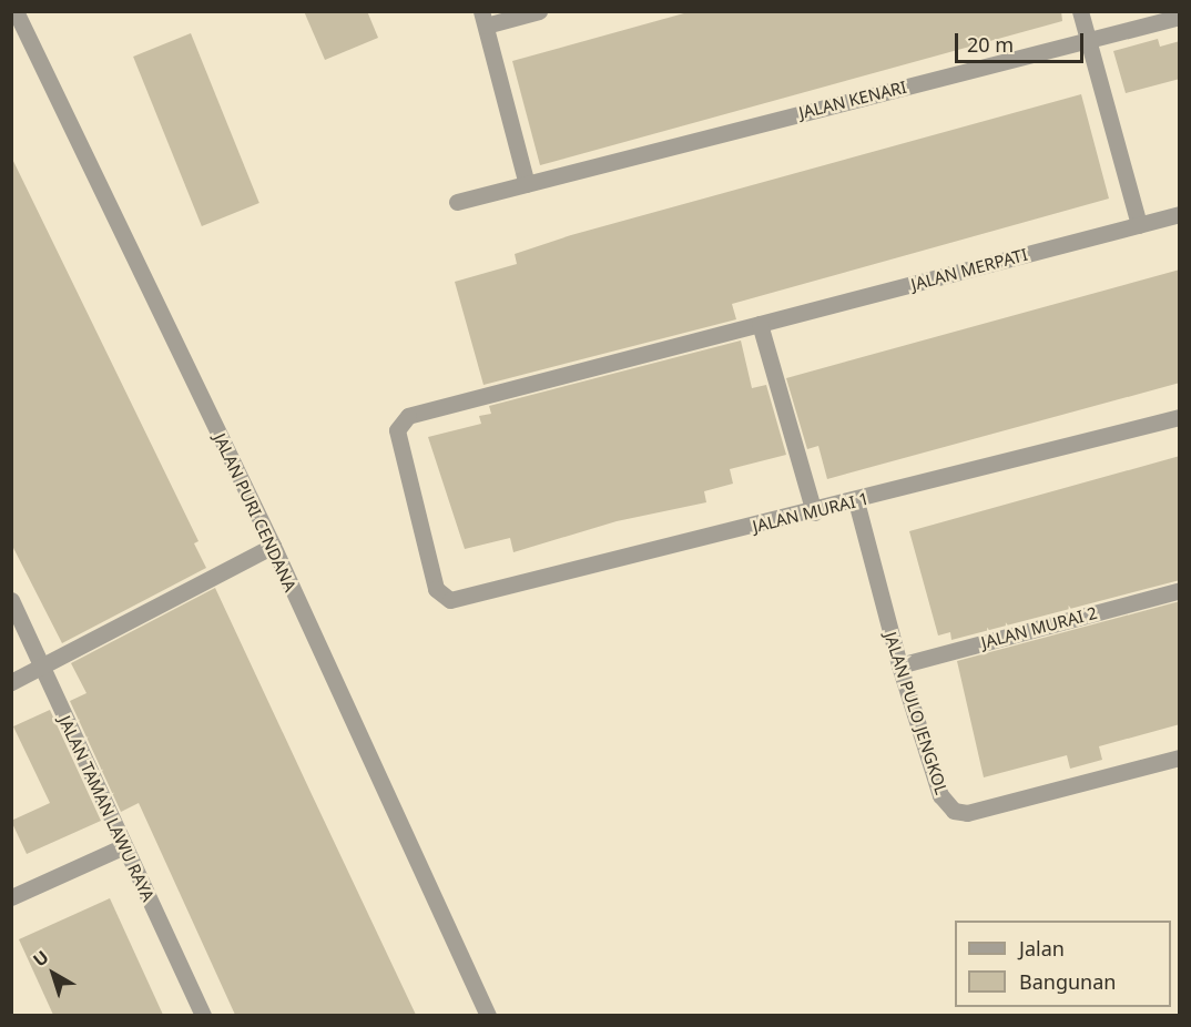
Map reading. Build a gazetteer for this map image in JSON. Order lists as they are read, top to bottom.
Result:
{
  "streets": {
    "street": [
      "JALAN KENARI",
      "JALAN MERPATI",
      "JALAN PURI CENDANA",
      "JALAN MURAI 1",
      "JALAN MURAI 2",
      "JALAN PULO JENGKOL",
      "JALAN TAMAN LAWU RAYA"
    ]
  },
  "crossings": [
    ["JALAN MERPATI", "JALAN MURAI 1"],
    ["JALAN MURAI 1", "JALAN PULO JENGKOL"],
    ["JALAN MURAI 2", "JALAN PULO JENGKOL"]
  ],
  "legend": ["Jalan", "Bangunan"],
  "scale_bar": "20 m",
  "north": "top left"
}
